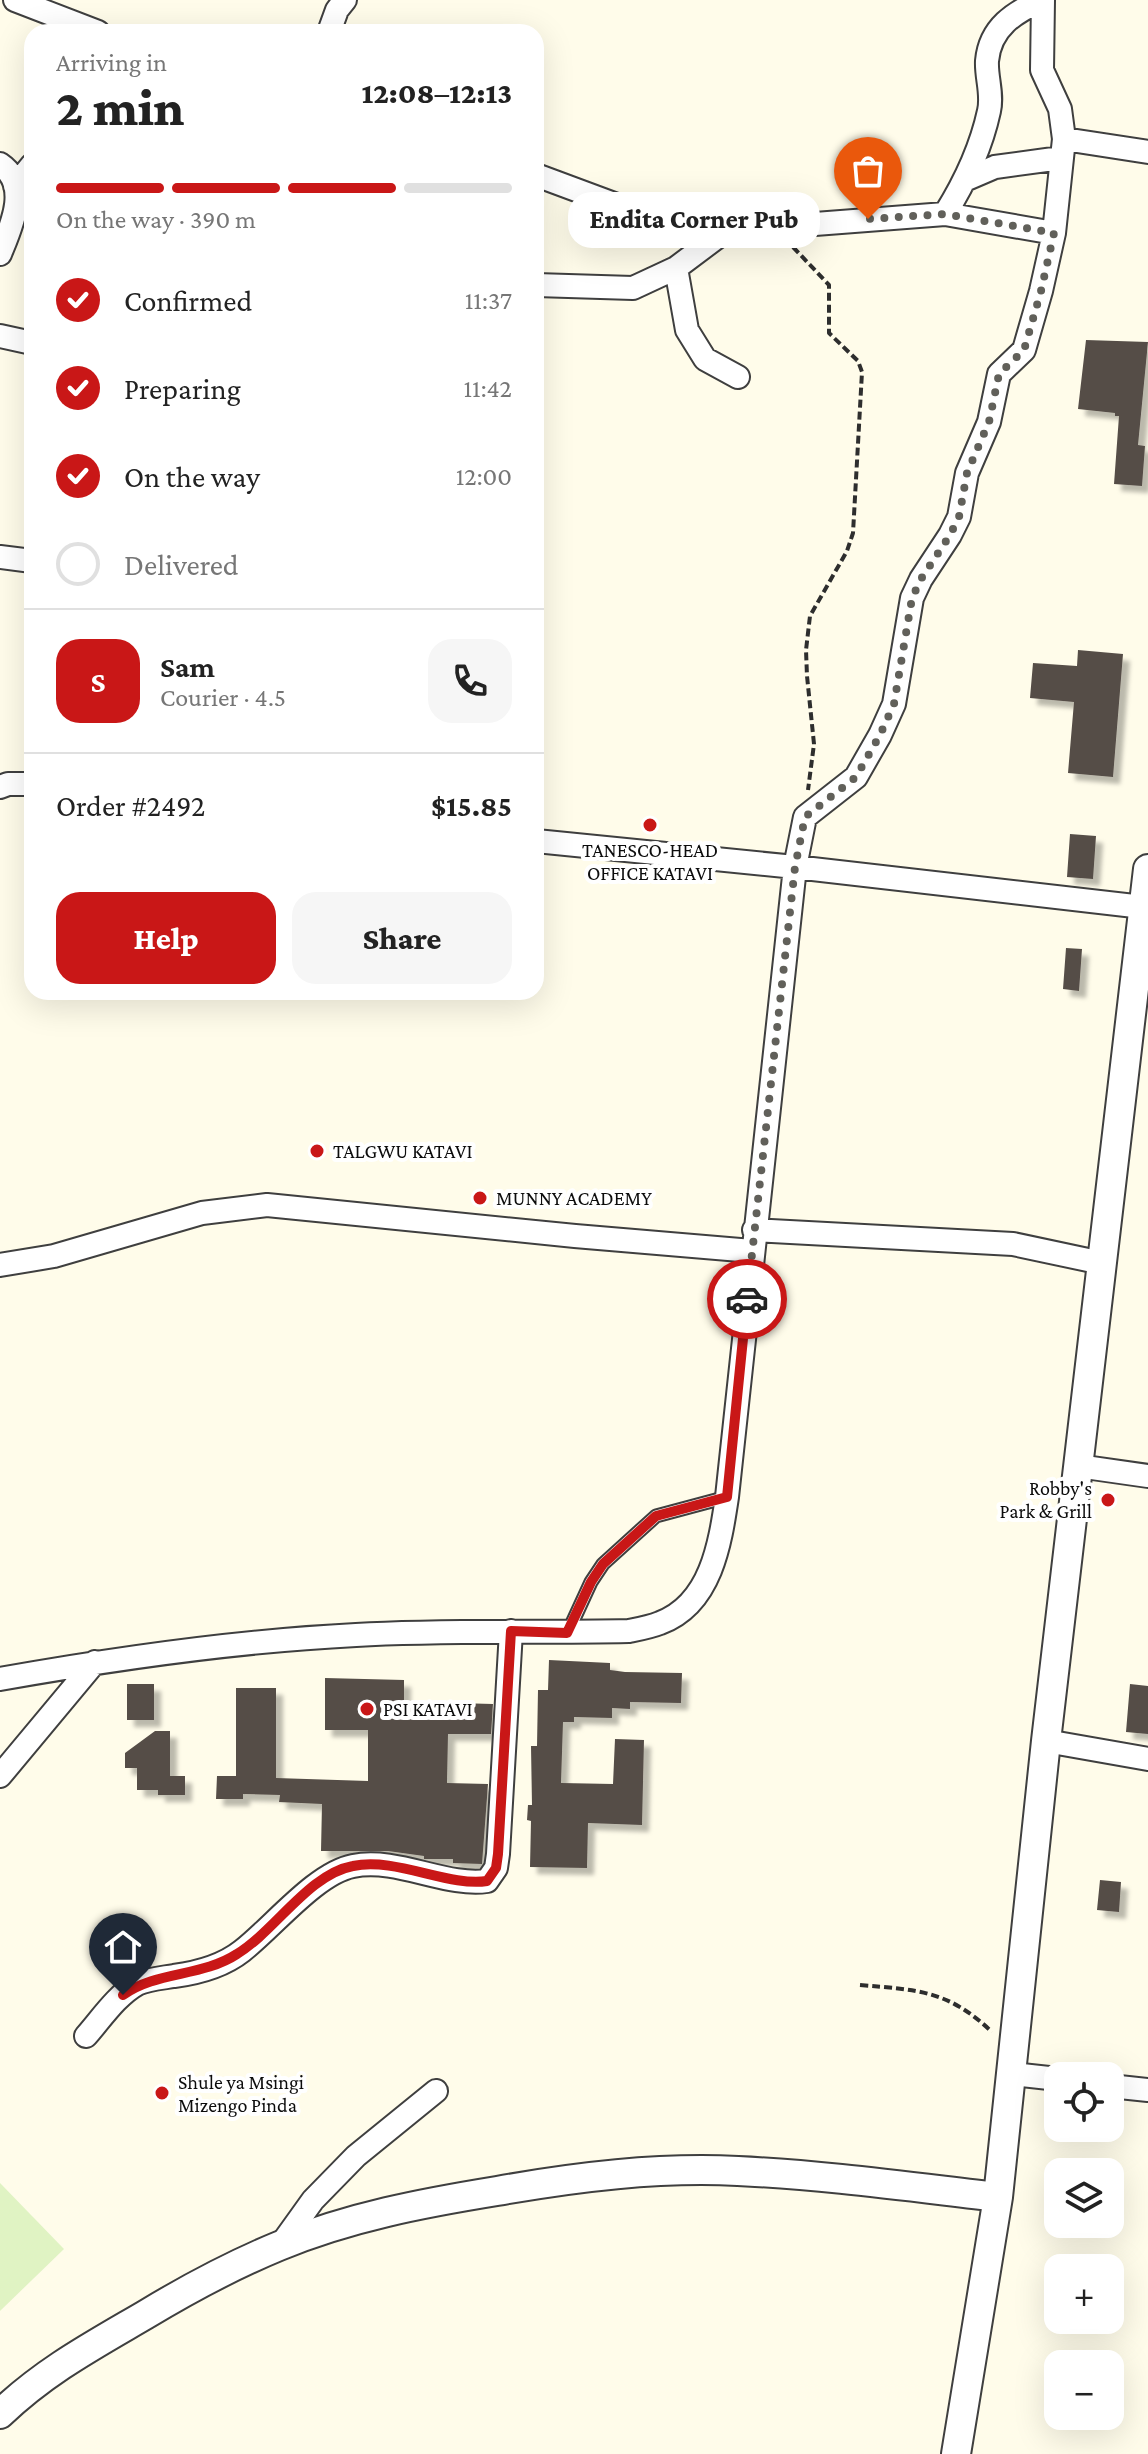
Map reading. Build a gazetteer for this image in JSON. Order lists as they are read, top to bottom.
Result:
{
  "places": [
    "Endita Corner Pub",
    "TANESCO-HEAD OFFICE KATAVI",
    "TALGWU KATAVI",
    "MUNNY ACADEMY",
    "Robby's Park & Grill",
    "PSI KATAVI",
    "Shule ya Msingi Mizengo Pinda"
  ],
  "page": {
    "heading": ["2 min", "Arriving in", "12:08–12:13"],
    "panel": [
      "Sam",
      "Courier · 4.5",
      "Order #2492",
      "$15.85"
    ],
    "bar": "On the way · 390 m",
    "bubble": "Endita Corner Pub",
    "list": [
      ["Confirmed", "11:37"],
      ["Preparing", "11:42"],
      ["On the way", "12:00"],
      "Delivered"
    ],
    "round": "S",
    "buttons": ["Help", "Share"],
    "map_buttons": ["+", "−"]
  }
}
